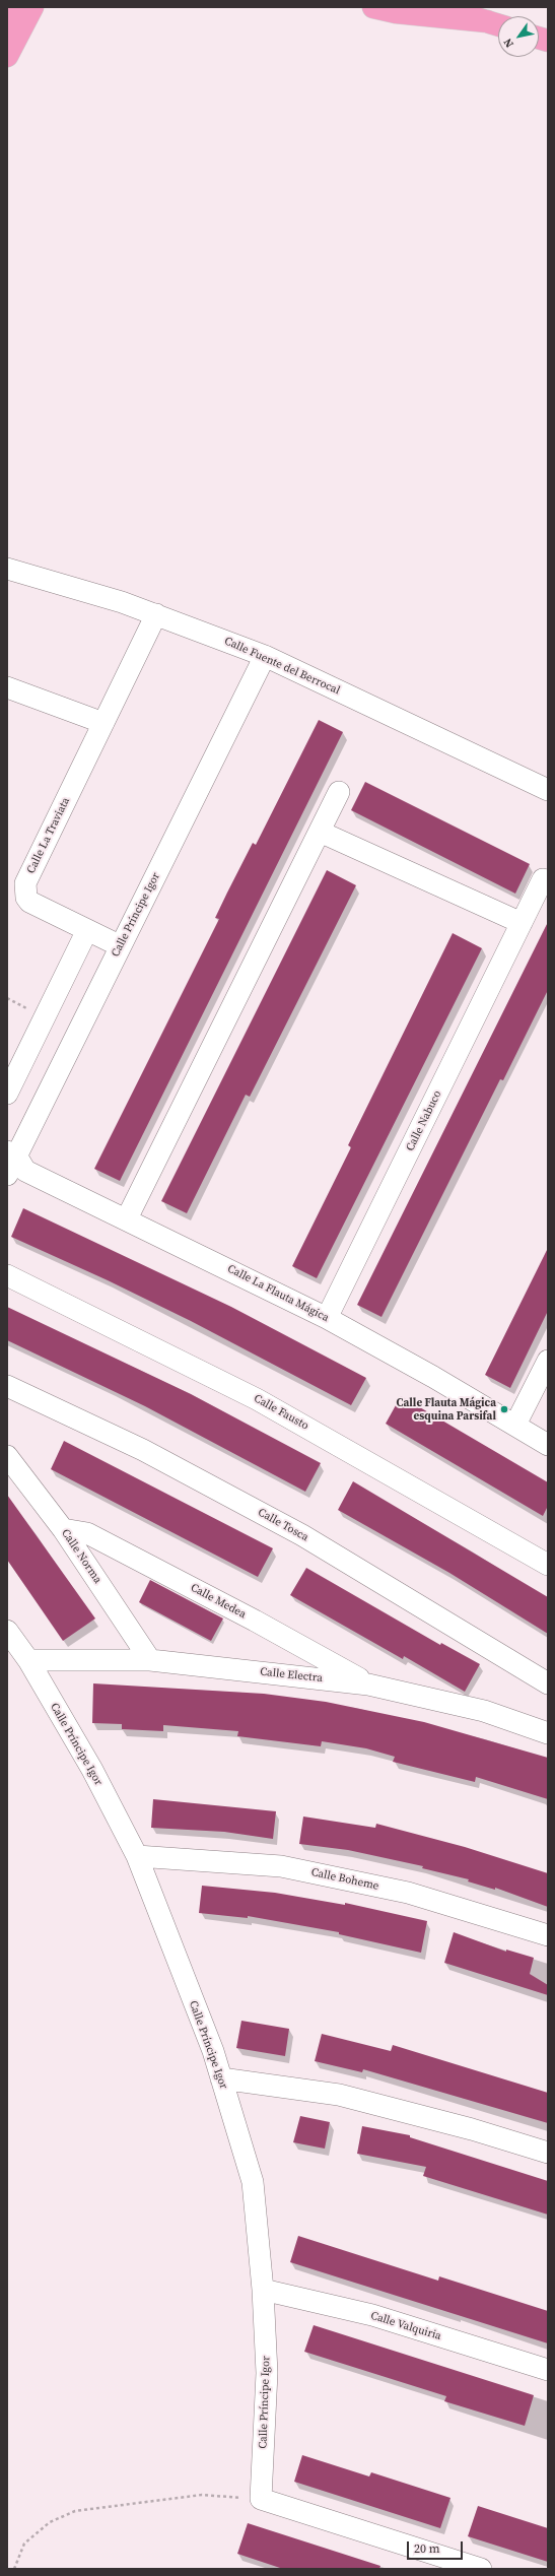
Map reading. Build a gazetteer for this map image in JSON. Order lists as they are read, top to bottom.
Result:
{
  "streets": {
    "street": [
      "Calle Fuente del Berrocal",
      "Calle La Traviata",
      "Calle Príncipe Igor",
      "Calle Nabuco",
      "Calle La Flauta Mágica",
      "Calle Fausto",
      "Calle Tosca",
      "Calle Norma",
      "Calle Medea",
      "Calle Electra",
      "Calle Boheme",
      "Calle Valquiria"
    ]
  },
  "crossings": [
    ["Calle Fuente del Berrocal", "Calle La Traviata"],
    ["Calle Fuente del Berrocal", "Calle Príncipe Igor"],
    ["Calle La Traviata", "Calle Príncipe Igor"],
    ["Calle Príncipe Igor", "Calle La Flauta Mágica"],
    ["Calle Príncipe Igor", "Calle Electra"],
    ["Calle Príncipe Igor", "Calle Boheme"],
    ["Calle Príncipe Igor", "Calle Valquiria"],
    ["Calle Nabuco", "Calle La Flauta Mágica"],
    ["Calle Norma", "Calle Medea"],
    ["Calle Norma", "Calle Electra"],
    ["Calle Medea", "Calle Electra"]
  ],
  "places": ["Calle Flauta Mágica esquina Parsifal"],
  "scale_bar": "20 m",
  "north": "bottom left"
}
